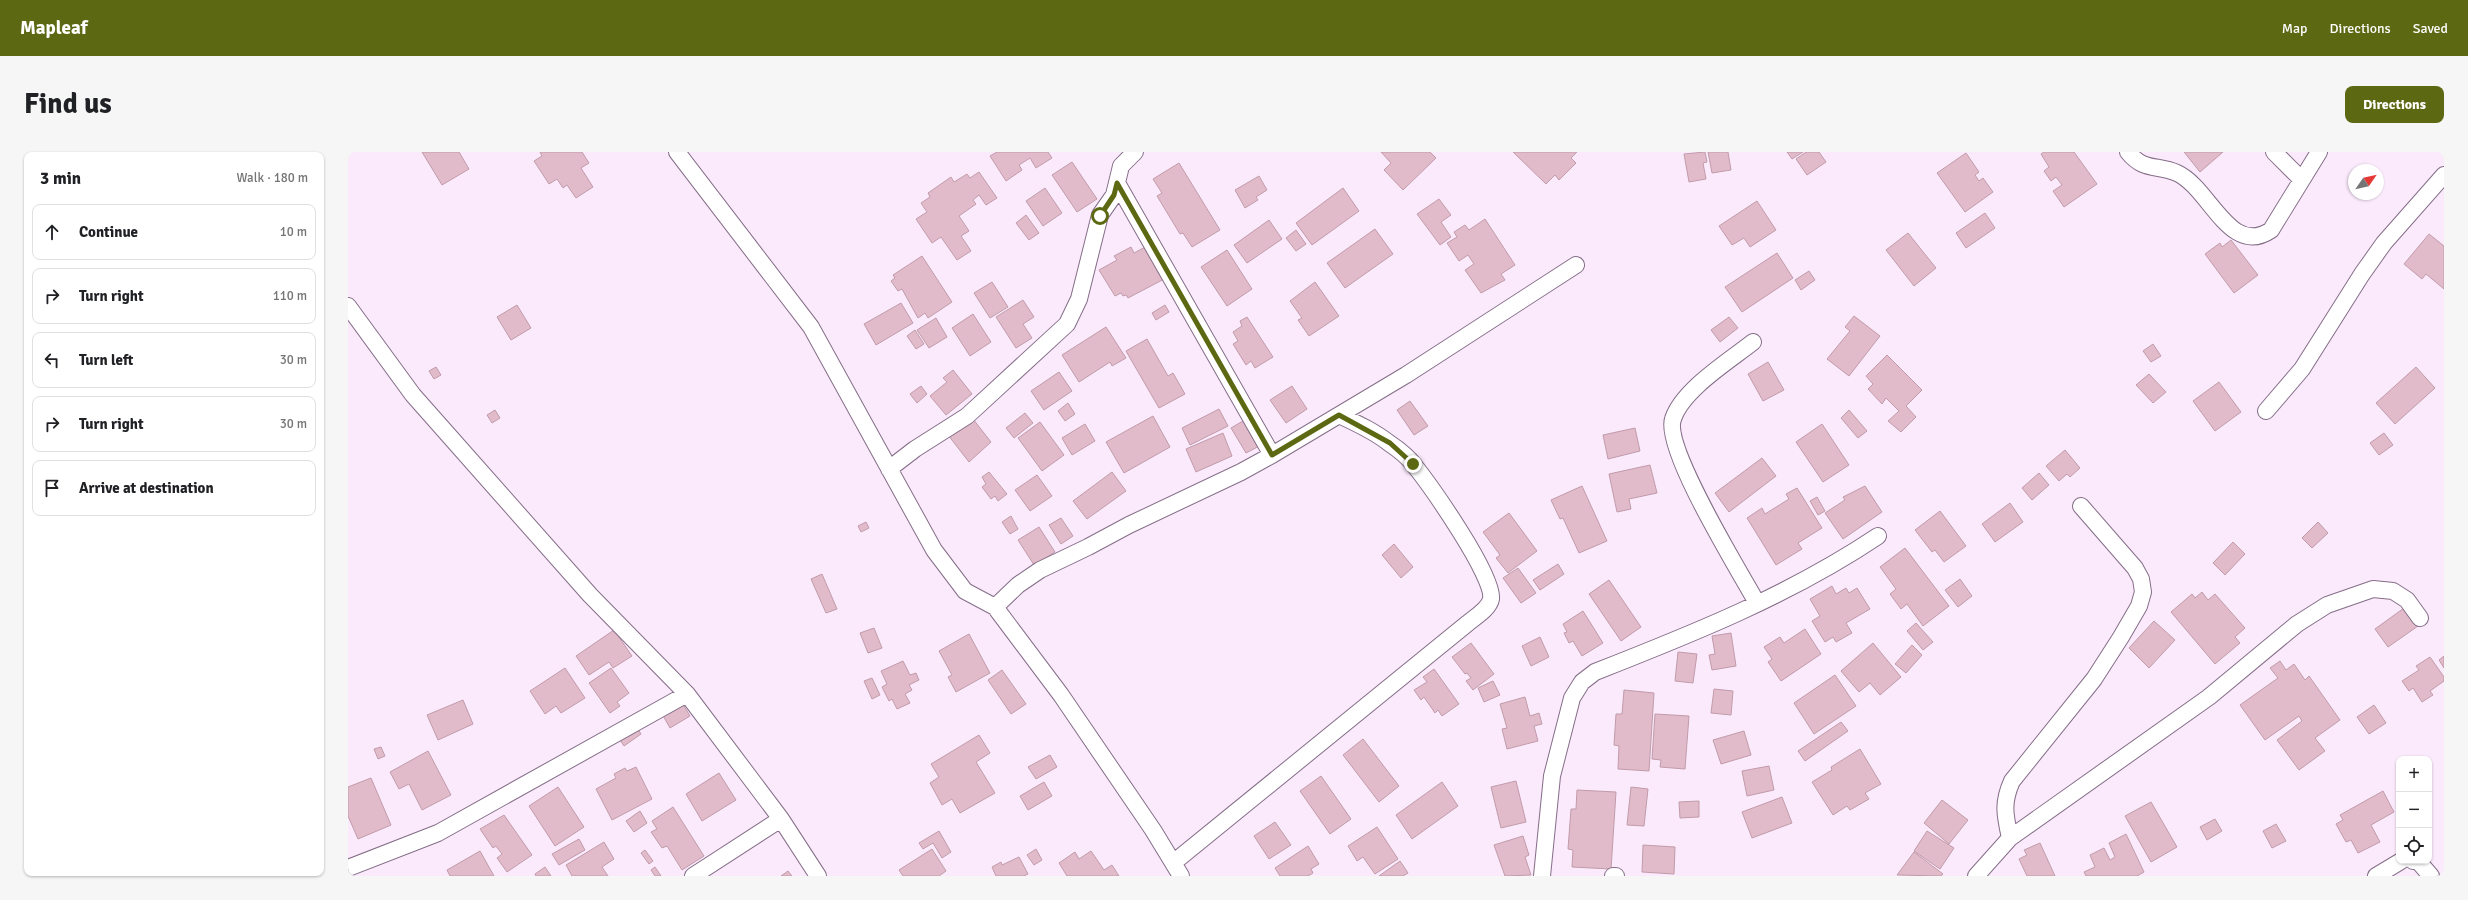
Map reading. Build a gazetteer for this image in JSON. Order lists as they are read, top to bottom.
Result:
{
  "north": "top right",
  "page": {
    "header": "Mapleaf",
    "nav": ["Map", "Directions", "Saved"],
    "buttons": "Directions",
    "title": "Find us",
    "heading": ["3 min", "Walk · 180 m"],
    "list": [
      ["Continue", "10 m"],
      ["Turn right", "110 m"],
      ["Turn left", "30 m"],
      ["Turn right", "30 m"],
      "Arrive at destination"
    ],
    "map_buttons": ["+", "−"]
  }
}
